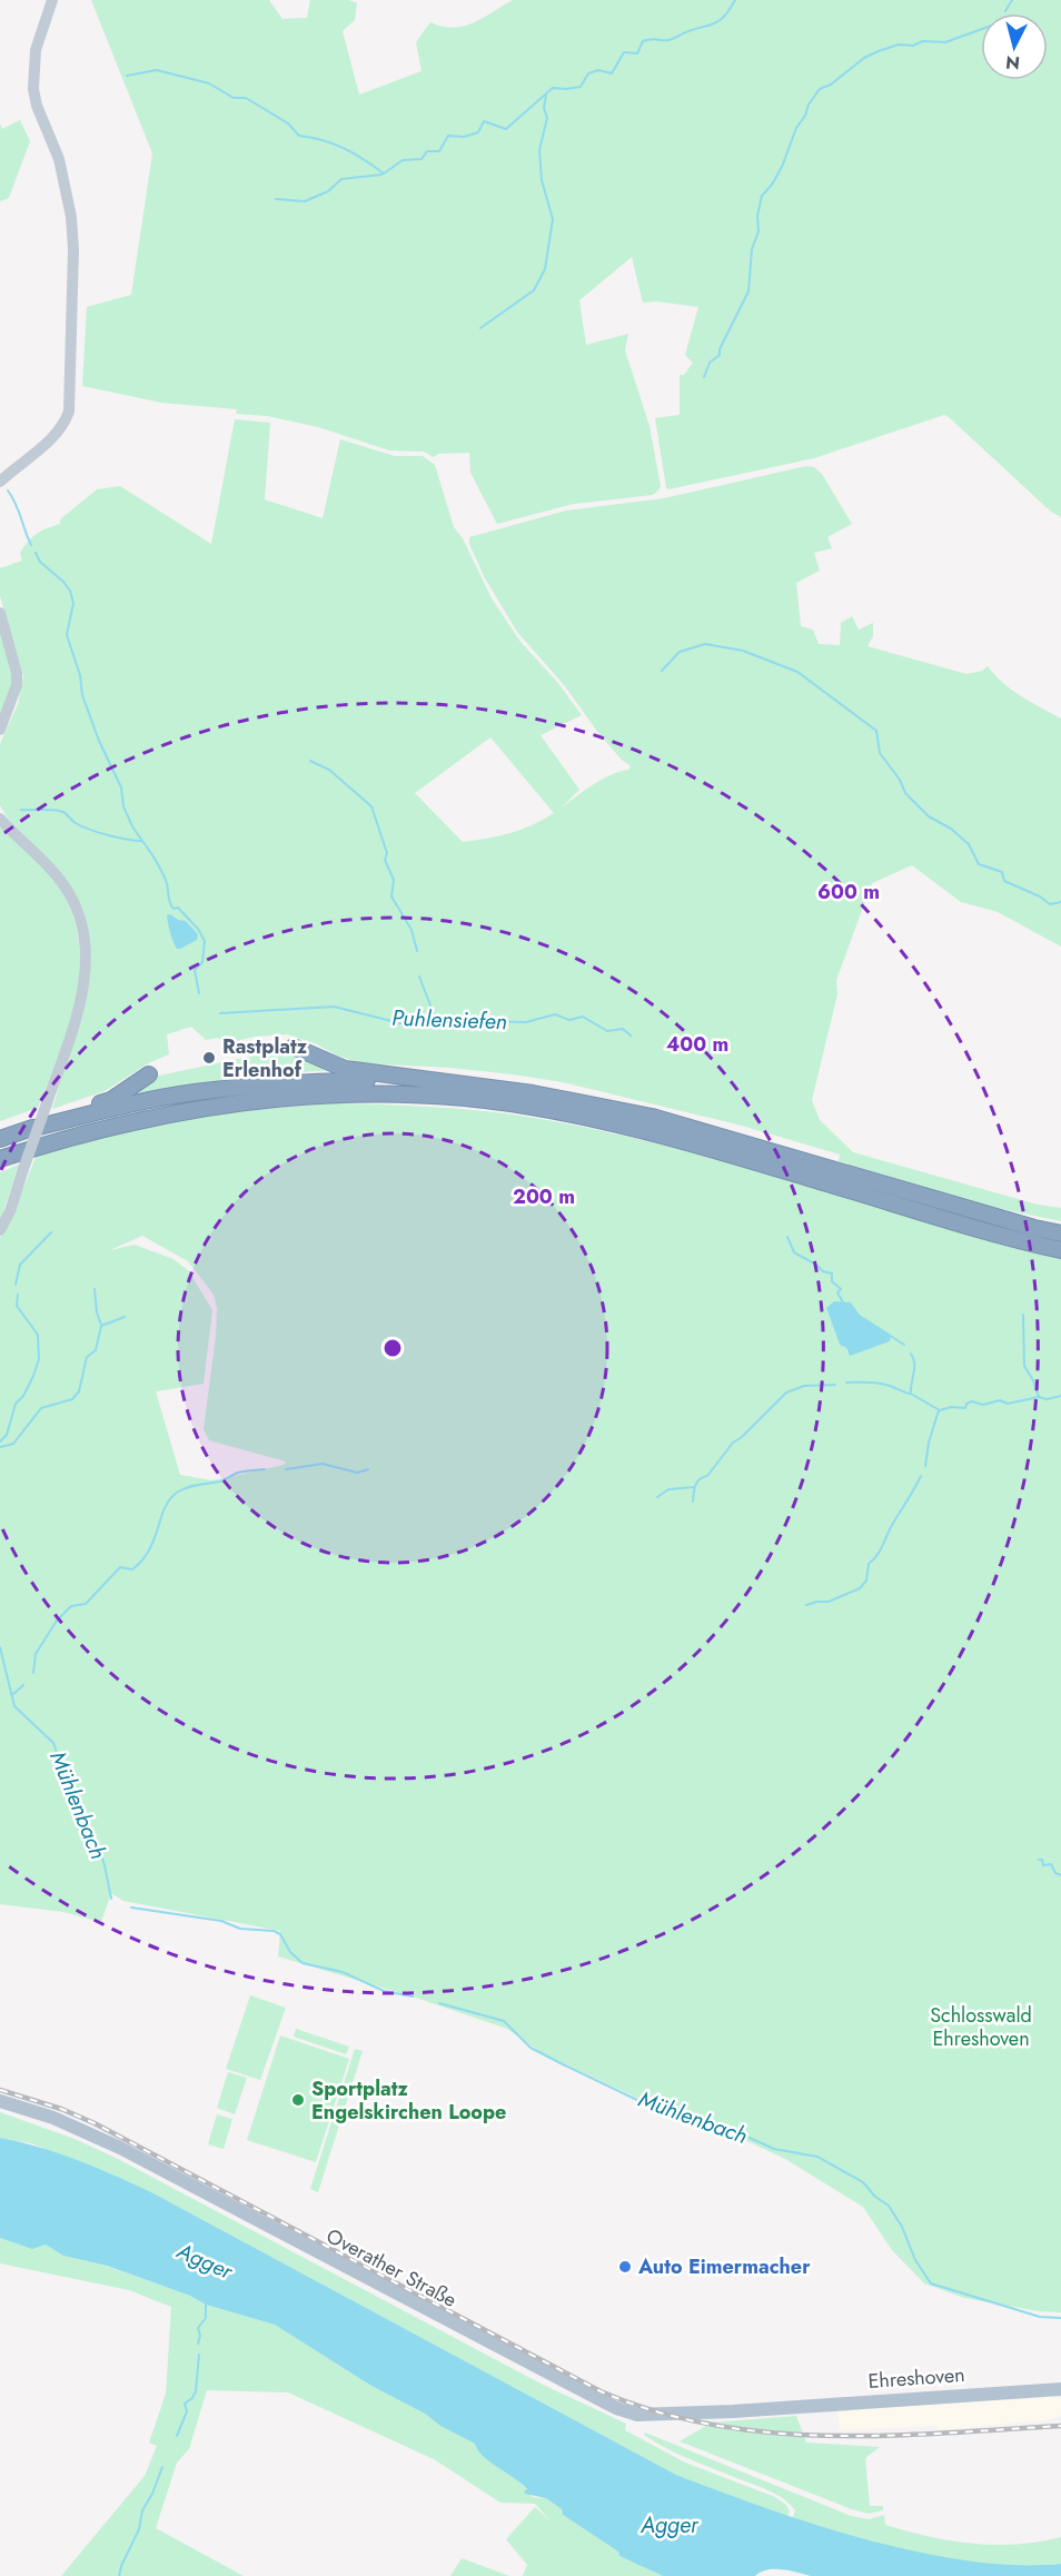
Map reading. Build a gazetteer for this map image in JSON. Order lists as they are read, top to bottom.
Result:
{
  "streets": {
    "main road": ["Overather Straße", "Ehreshoven"]
  },
  "crossings": [
    ["Overather Straße", "Ehreshoven"]
  ],
  "water": ["Puhlensiefen", "Mühlenbach", "Agger"],
  "parks": ["Schlosswald Ehreshoven"],
  "places": ["Rastplatz Erlenhof", "Sportplatz Engelskirchen Loope", "Auto Eimermacher"],
  "north": "bottom",
  "rings": ["600 m", "400 m", "200 m"]
}
